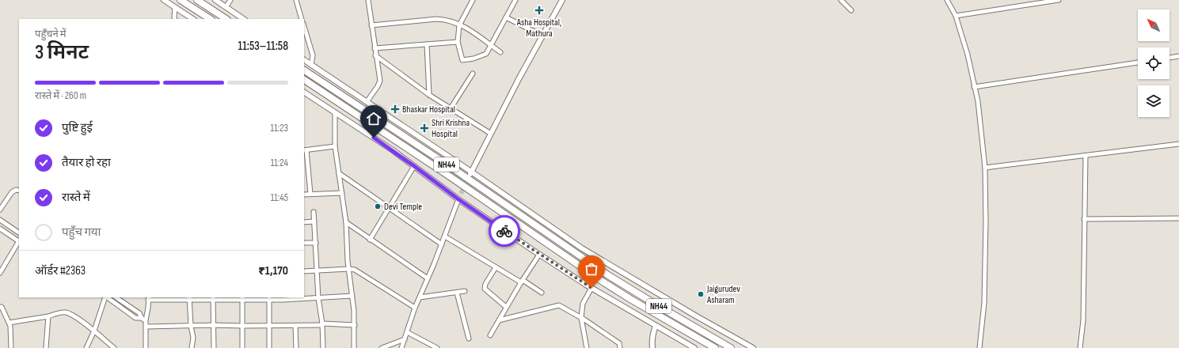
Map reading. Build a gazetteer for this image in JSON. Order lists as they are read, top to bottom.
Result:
{
  "streets": {
    "highway": ["NH44"]
  },
  "places": {
    "health": ["Asha Hospital, Mathura", "Bhaskar Hospital", "Shri Krishna Hospital"],
    "other": ["Devi Temple", "Jaigurudev Asharam"]
  },
  "north": "top left",
  "page": {
    "heading": ["3 मिनट", "पहुँचने में", "11:53–11:58"],
    "panel": ["ऑर्डर #2363", "₹1,170"],
    "bar": "रास्ते में · 260 m",
    "list": [
      ["पुष्टि हुई", "11:23"],
      ["तैयार हो रहा", "11:24"],
      ["रास्ते में", "11:45"],
      "पहुँच गया"
    ]
  }
}
